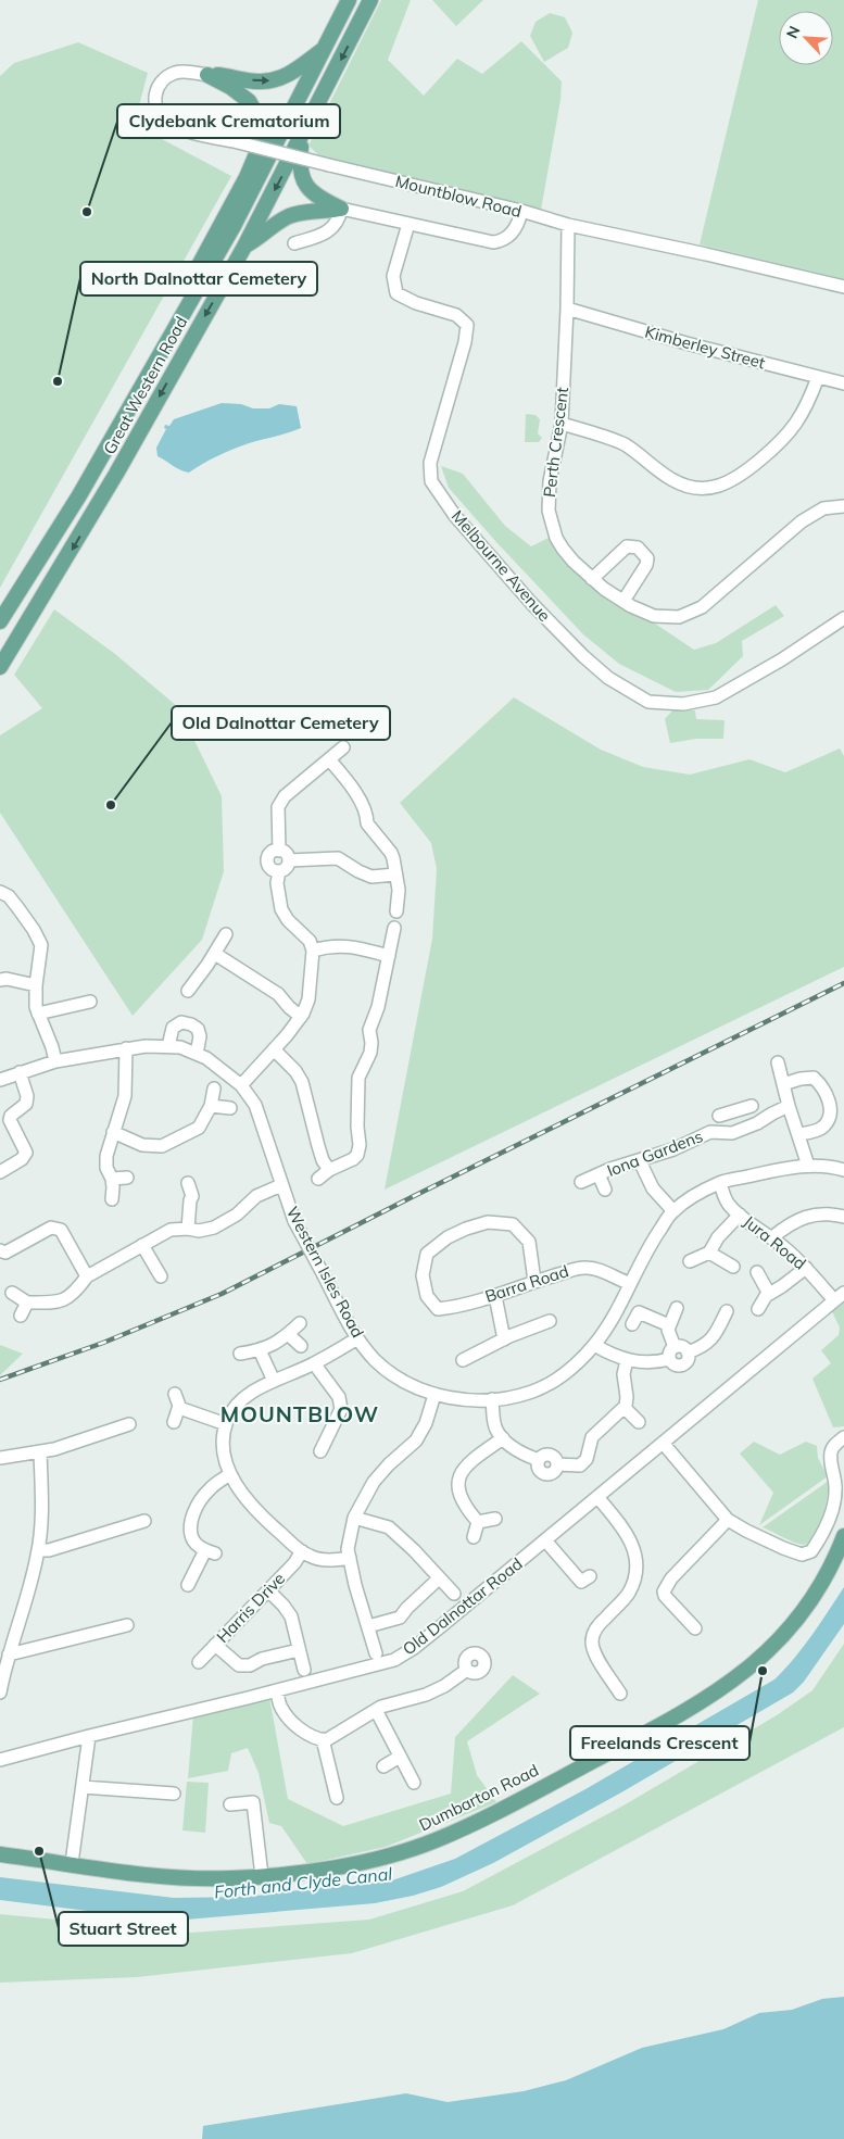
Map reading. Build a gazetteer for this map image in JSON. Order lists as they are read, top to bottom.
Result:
{
  "streets": {
    "main road": ["Great Western Road", "Dumbarton Road"],
    "street": [
      "Mountblow Road",
      "Kimberley Street",
      "Perth Crescent",
      "Melbourne Avenue",
      "Iona Gardens",
      "Jura Road",
      "Western Isles Road",
      "Barra Road",
      "Old Dalnottar Road",
      "Harris Drive"
    ]
  },
  "crossings": [
    ["Mountblow Road", "Perth Crescent"],
    ["Kimberley Street", "Perth Crescent"],
    ["Jura Road", "Western Isles Road"],
    ["Jura Road", "Old Dalnottar Road"],
    ["Western Isles Road", "Barra Road"]
  ],
  "districts": ["MOUNTBLOW"],
  "water": ["Forth and Clyde Canal"],
  "places": [
    "Clydebank Crematorium",
    "North Dalnottar Cemetery",
    "Old Dalnottar Cemetery",
    "Freelands Crescent",
    "Stuart Street"
  ],
  "north": "top left"
}
